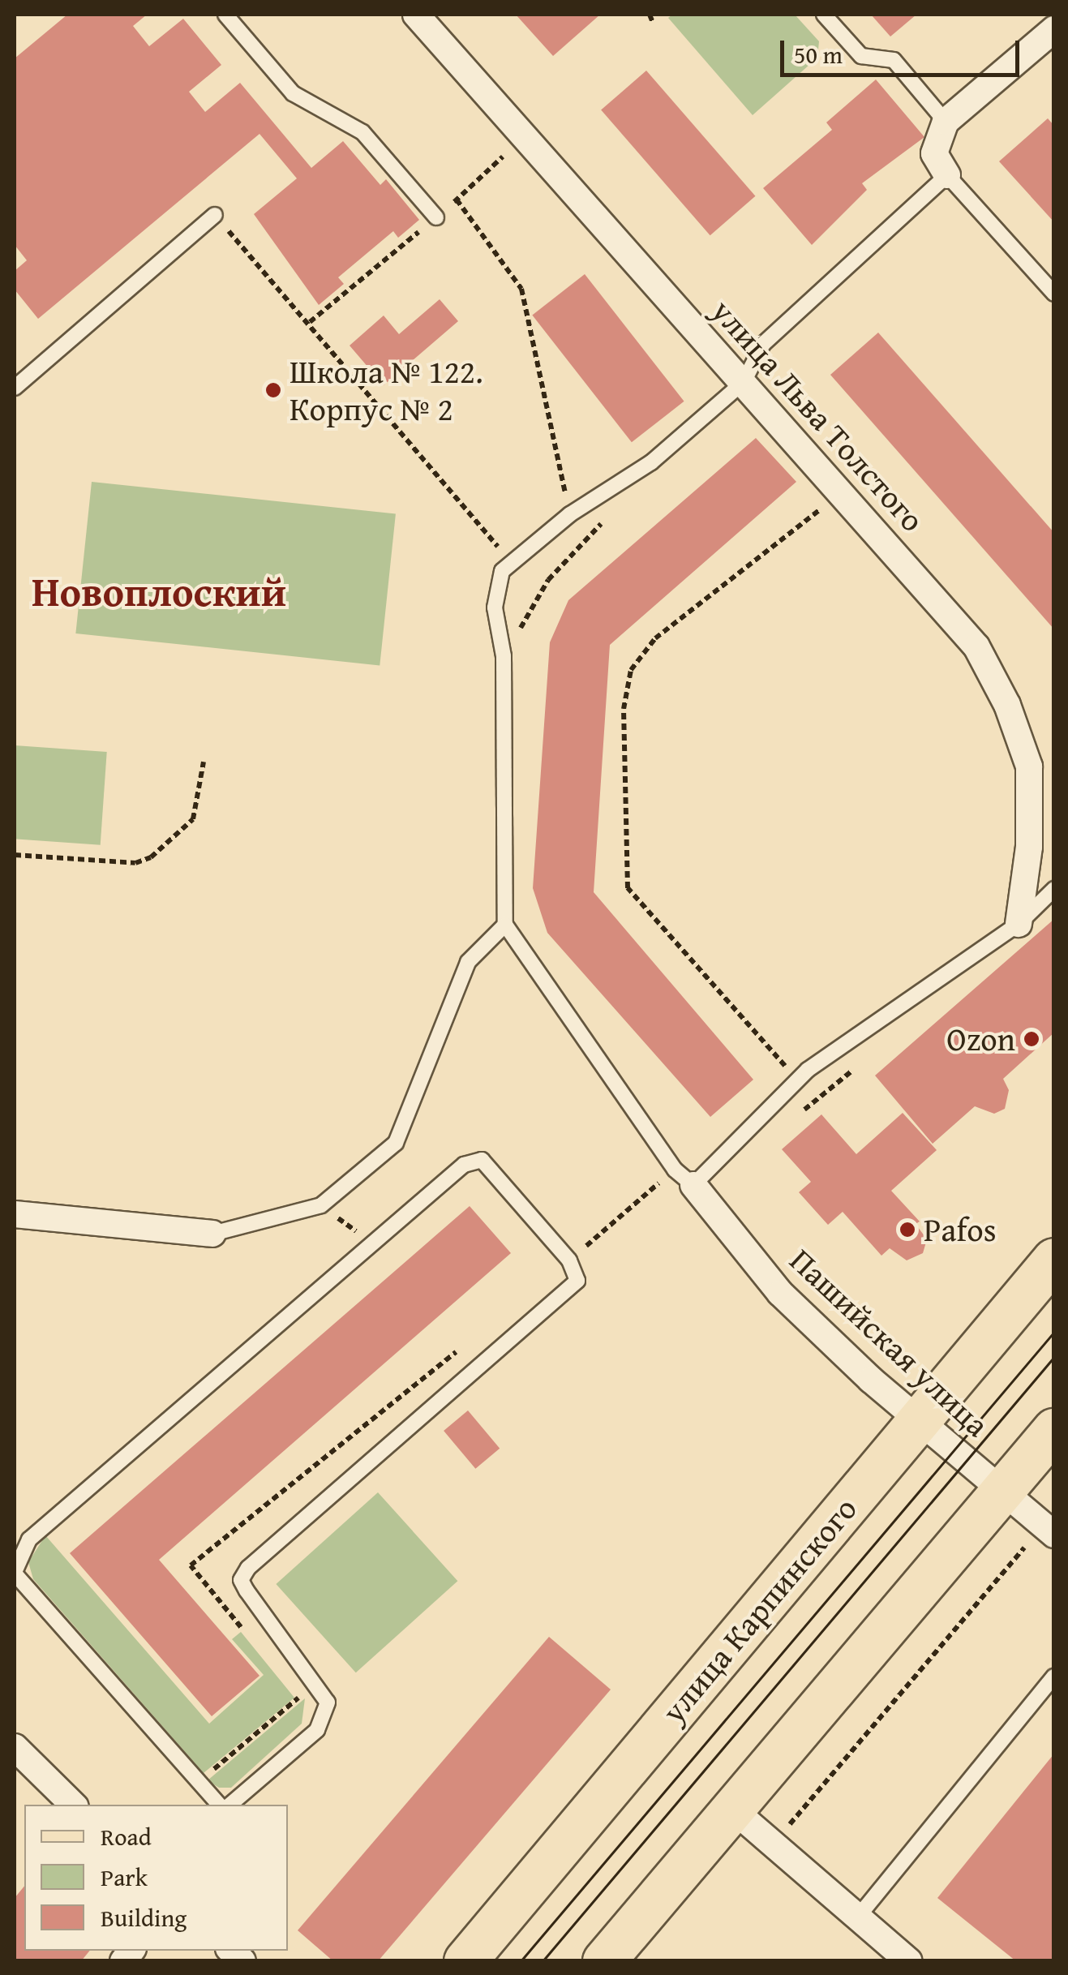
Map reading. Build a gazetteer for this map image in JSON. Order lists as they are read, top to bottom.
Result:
{
  "streets": {
    "main road": ["улица Карпинского"],
    "street": ["улица Льва Толстого", "Пашийская улица"]
  },
  "crossings": [
    ["Пашийская улица", "улица Карпинского"]
  ],
  "districts": ["Новоплоский"],
  "places": ["Школа № 122. Корпус № 2", "Ozon", "Pafos"],
  "legend": ["Road", "Park", "Building"],
  "scale_bar": "50 m"
}
